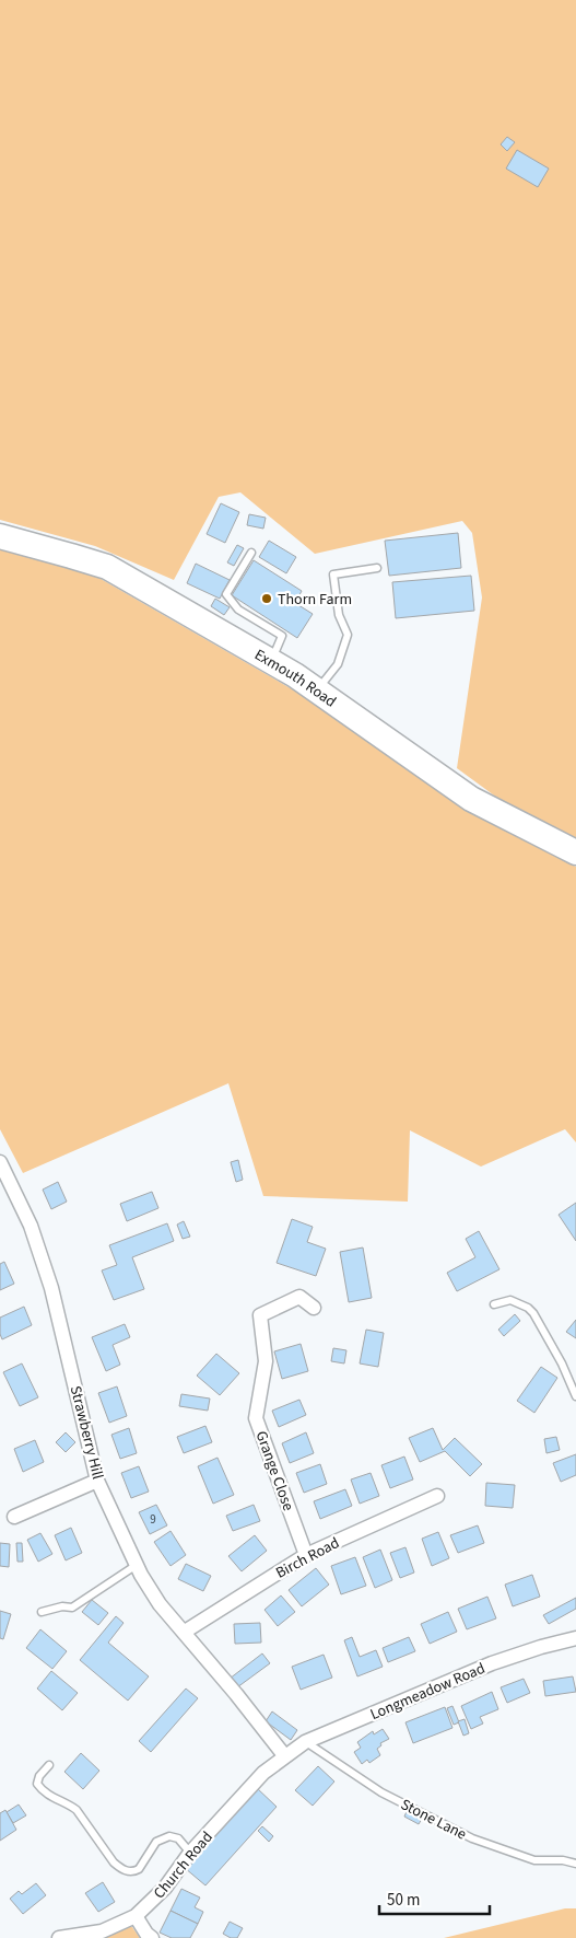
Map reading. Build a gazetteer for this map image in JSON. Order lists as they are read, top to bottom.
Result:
{
  "streets": {
    "highway": ["Exmouth Road"],
    "street": [
      "Strawberry Hill",
      "Grange Close",
      "Birch Road",
      "Longmeadow Road",
      "Church Road"
    ],
    "lane": ["Stone Lane"]
  },
  "crossings": [
    ["Strawberry Hill", "Birch Road"],
    ["Strawberry Hill", "Longmeadow Road"],
    ["Strawberry Hill", "Church Road"],
    ["Grange Close", "Birch Road"],
    ["Longmeadow Road", "Stone Lane"],
    ["Longmeadow Road", "Church Road"]
  ],
  "places": ["Thorn Farm"],
  "house_numbers": ["9"],
  "scale_bar": "50 m"
}
